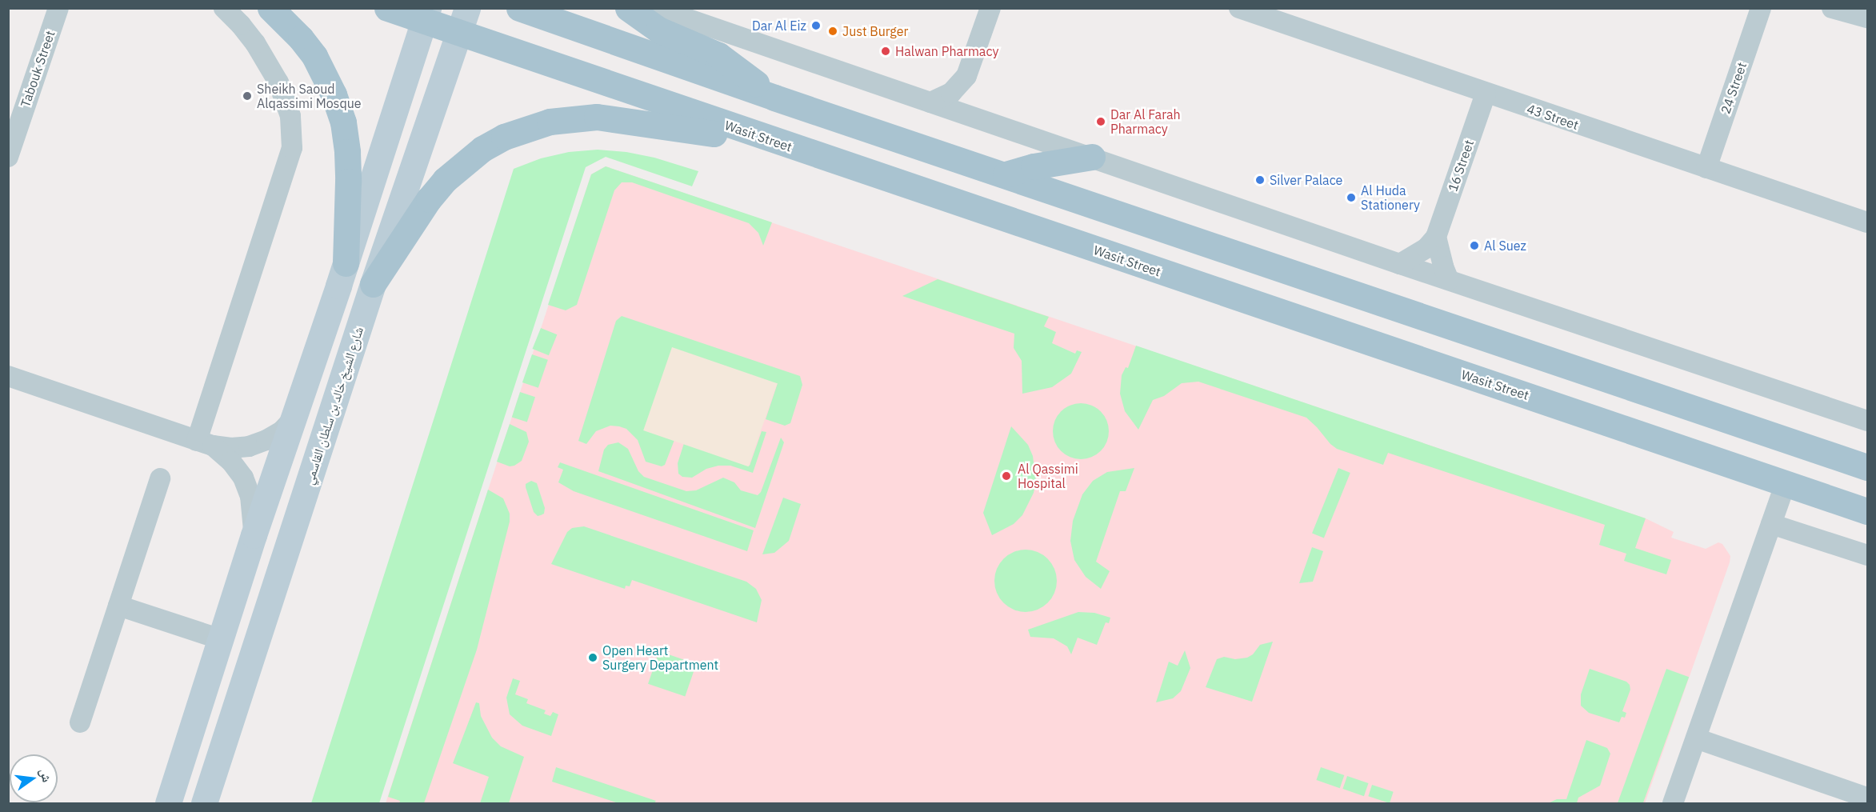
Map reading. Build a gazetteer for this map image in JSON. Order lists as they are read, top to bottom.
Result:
{
  "streets": {
    "main road": ["Wasit Street", "شارع الشيخ خالد بن سلطان القاسمي"],
    "street": [
      "Tabouk Street",
      "24 Street",
      "43 Street",
      "16 Street"
    ]
  },
  "crossings": [
    ["24 Street", "43 Street"],
    ["43 Street", "16 Street"],
    ["Wasit Street", "شارع الشيخ خالد بن سلطان القاسمي"]
  ],
  "places": [
    "Dar Al Eiz",
    "Just Burger",
    "Halwan Pharmacy",
    "Sheikh Saoud Alqassimi Mosque",
    "Dar Al Farah Pharmacy",
    "Silver Palace",
    "Al Huda Stationery",
    "Al Suez",
    "Al Qassimi Hospital",
    "Open Heart Surgery Department"
  ],
  "north": "right"
}
